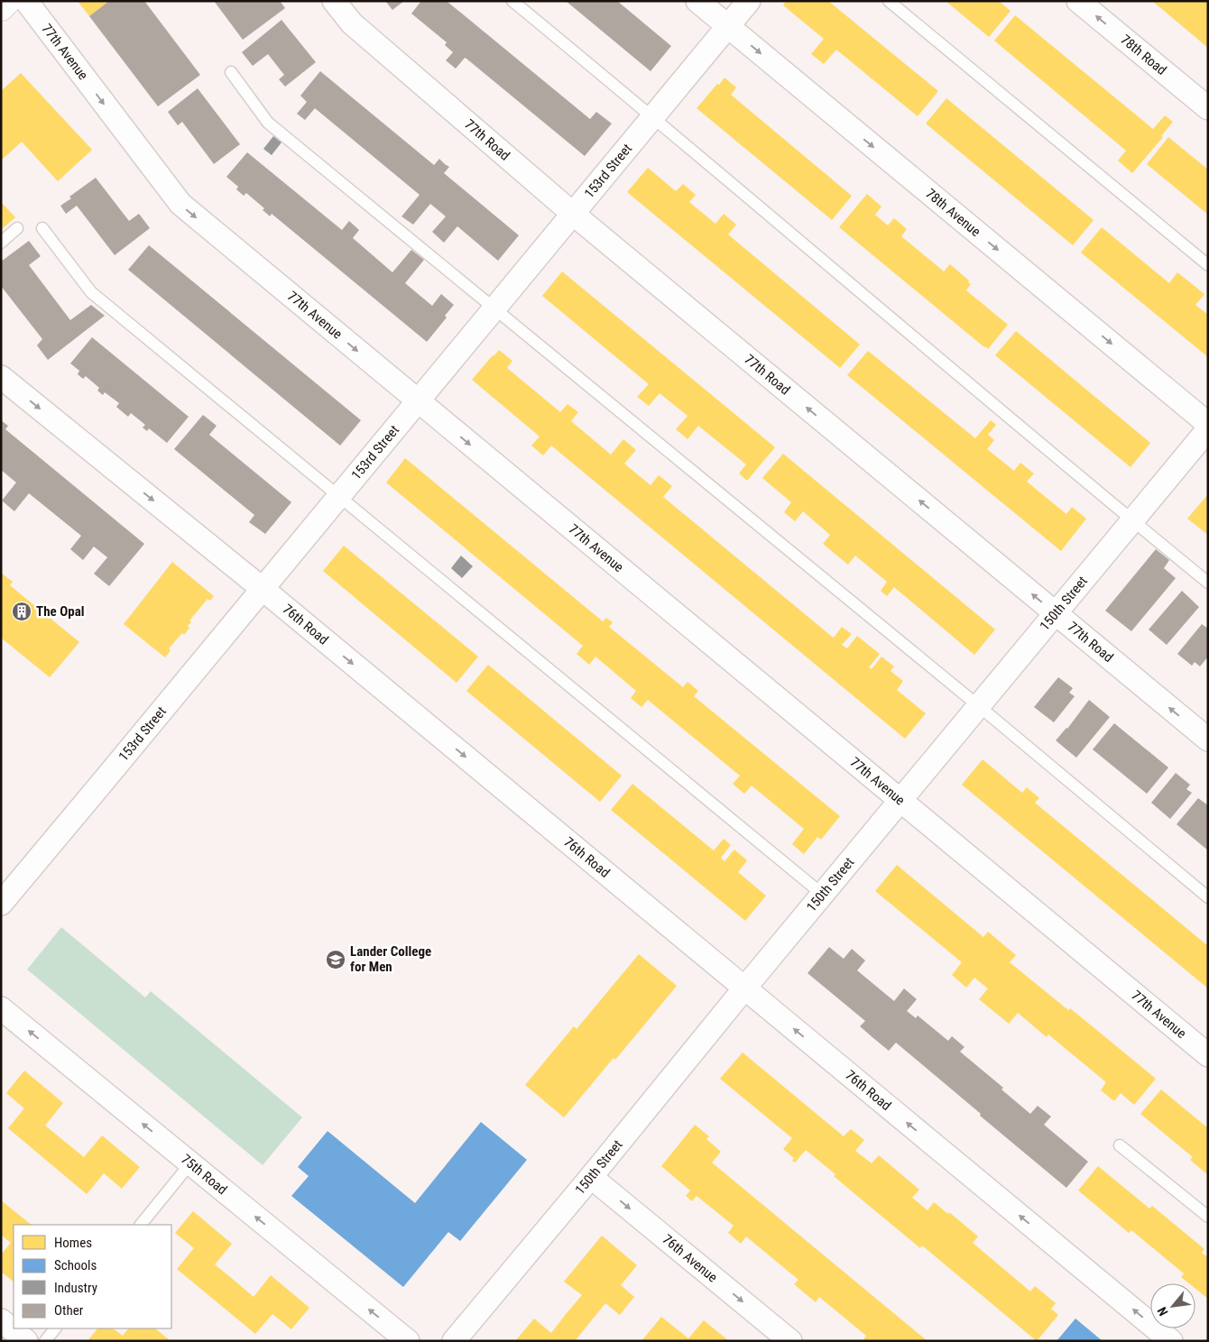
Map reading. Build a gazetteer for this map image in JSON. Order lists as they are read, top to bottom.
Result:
{
  "streets": {
    "street": [
      "77th Avenue",
      "78th Road",
      "77th Road",
      "153rd Street",
      "78th Avenue",
      "150th Street",
      "76th Road",
      "75th Road",
      "76th Avenue"
    ]
  },
  "crossings": [
    ["77th Avenue", "153rd Street"],
    ["77th Avenue", "150th Street"],
    ["77th Road", "153rd Street"],
    ["77th Road", "150th Street"],
    ["153rd Street", "78th Avenue"],
    ["153rd Street", "76th Road"],
    ["150th Street", "76th Road"],
    ["150th Street", "76th Avenue"]
  ],
  "one_way": [
    "77th Avenue",
    "78th Road",
    "77th Road",
    "78th Avenue",
    "75th Road",
    "76th Avenue"
  ],
  "places": {
    "building": ["The Opal"],
    "school or university": ["Lander College for Men"]
  },
  "legend": [
    "Homes",
    "Schools",
    "Industry",
    "Other"
  ],
  "north": "bottom left"
}
